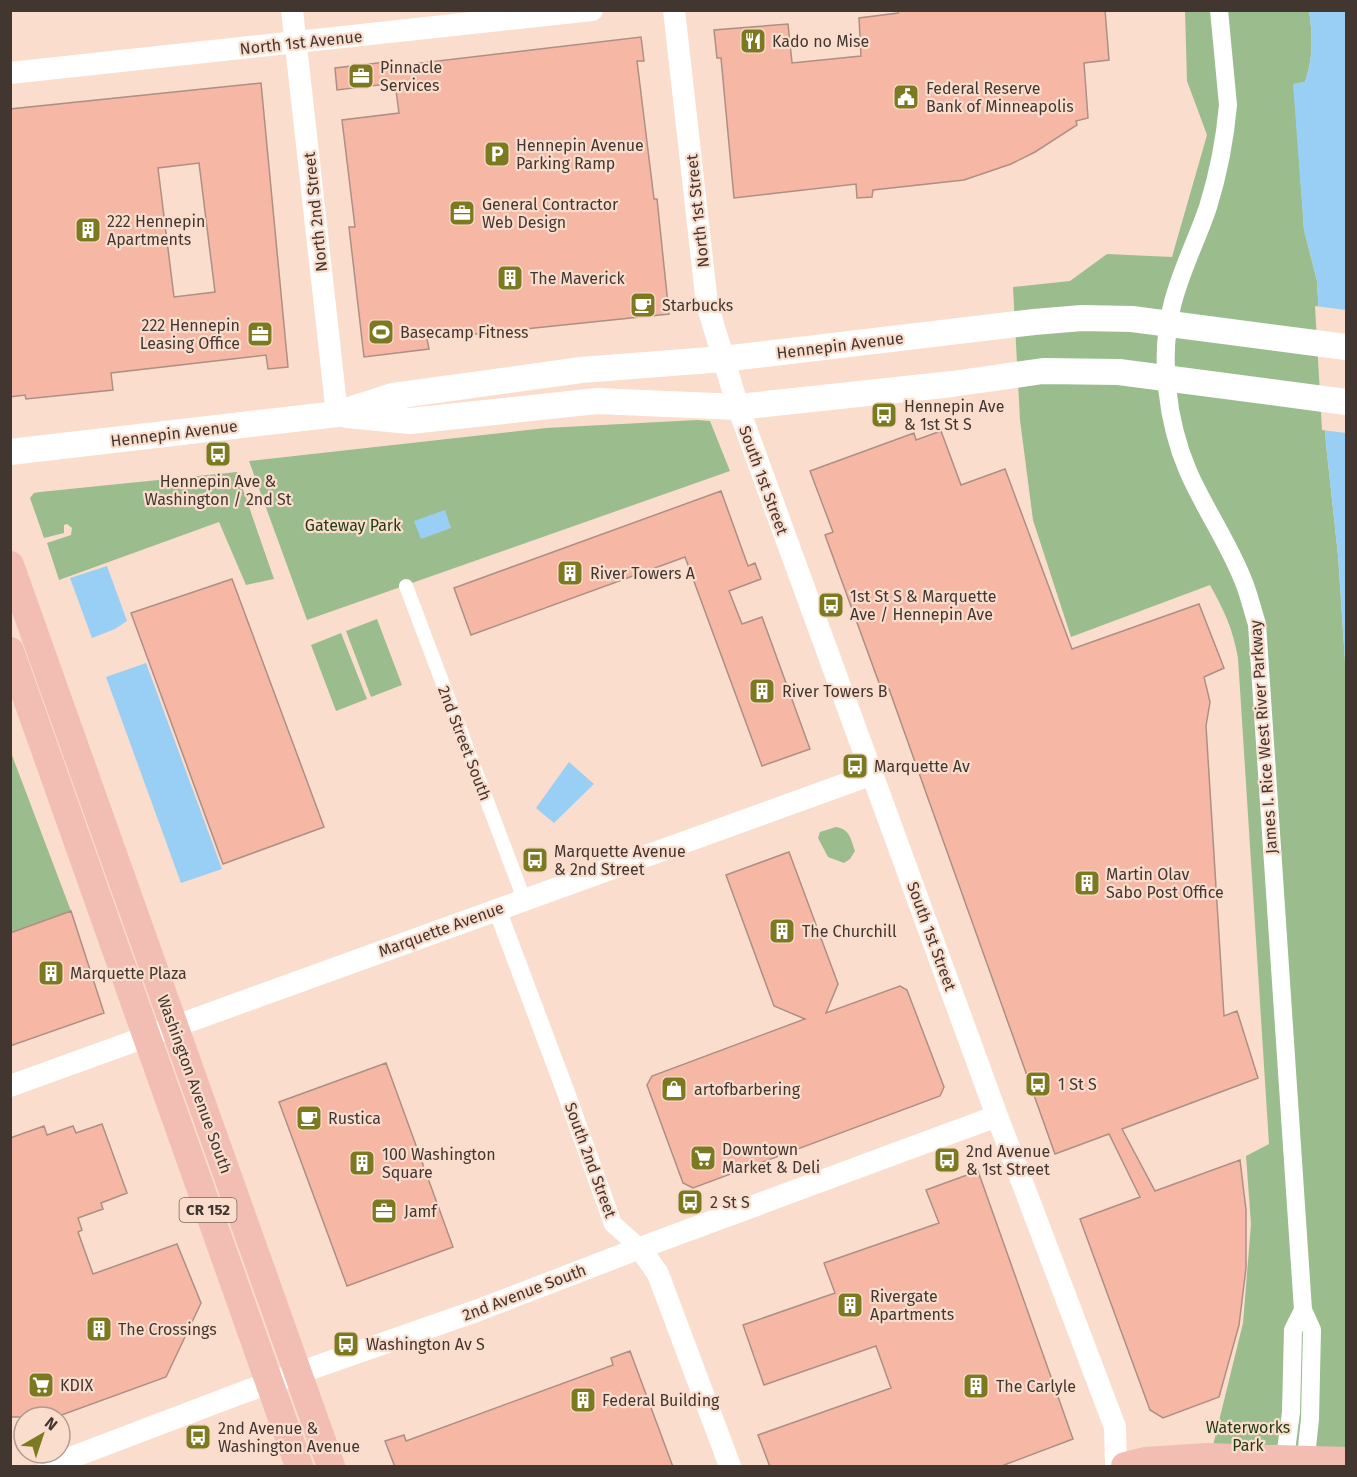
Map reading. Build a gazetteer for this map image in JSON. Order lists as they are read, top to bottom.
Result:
{
  "streets": {
    "main road": ["Hennepin Avenue", "Washington Avenue South", "CR 152"],
    "street": [
      "North 1st Avenue",
      "North 1st Street",
      "North 2nd Street",
      "South 1st Street",
      "James I. Rice West River Parkway",
      "2nd Street South",
      "Marquette Avenue",
      "South 2nd Street",
      "2nd Avenue South"
    ]
  },
  "crossings": [
    ["North 1st Avenue", "North 2nd Street"],
    ["North 1st Street", "Hennepin Avenue"],
    ["North 1st Street", "South 1st Street"],
    ["North 2nd Street", "Hennepin Avenue"],
    ["Hennepin Avenue", "South 1st Street"],
    ["South 1st Street", "Marquette Avenue"],
    ["South 1st Street", "2nd Avenue South"],
    ["2nd Street South", "Marquette Avenue"],
    ["Marquette Avenue", "Washington Avenue South"],
    ["Marquette Avenue", "South 2nd Street"],
    ["Washington Avenue South", "2nd Avenue South"],
    ["South 2nd Street", "2nd Avenue South"]
  ],
  "parks": ["Gateway Park", "Waterworks Park"],
  "places": {
    "restaurant": ["Kado no Mise"],
    "office": [
      "Pinnacle Services",
      "General Contractor Web Design",
      "222 Hennepin Leasing Office",
      "Jamf"
    ],
    "public building": ["Federal Reserve Bank of Minneapolis"],
    "parking": ["Hennepin Avenue Parking Ramp"],
    "building": [
      "222 Hennepin Apartments",
      "The Maverick",
      "River Towers A",
      "River Towers B",
      "Martin Olav Sabo Post Office",
      "The Churchill",
      "Marquette Plaza",
      "100 Washington Square",
      "Rivergate Apartments",
      "The Crossings",
      "The Carlyle",
      "Federal Building"
    ],
    "cafe": ["Starbucks", "Rustica"],
    "sports": ["Basecamp Fitness"],
    "bus stop": [
      "Hennepin Ave & 1st St S",
      "Hennepin Ave & Washington / 2nd St",
      "1st St S & Marquette Ave / Hennepin Ave",
      "Marquette Av",
      "Marquette Avenue & 2nd Street",
      "1 St S",
      "2nd Avenue & 1st Street",
      "2 St S",
      "Washington Av S",
      "2nd Avenue & Washington Avenue"
    ],
    "shop": ["artofbarbering"],
    "supermarket": ["Downtown Market & Deli", "KDIX"]
  },
  "north": "top right"
}
